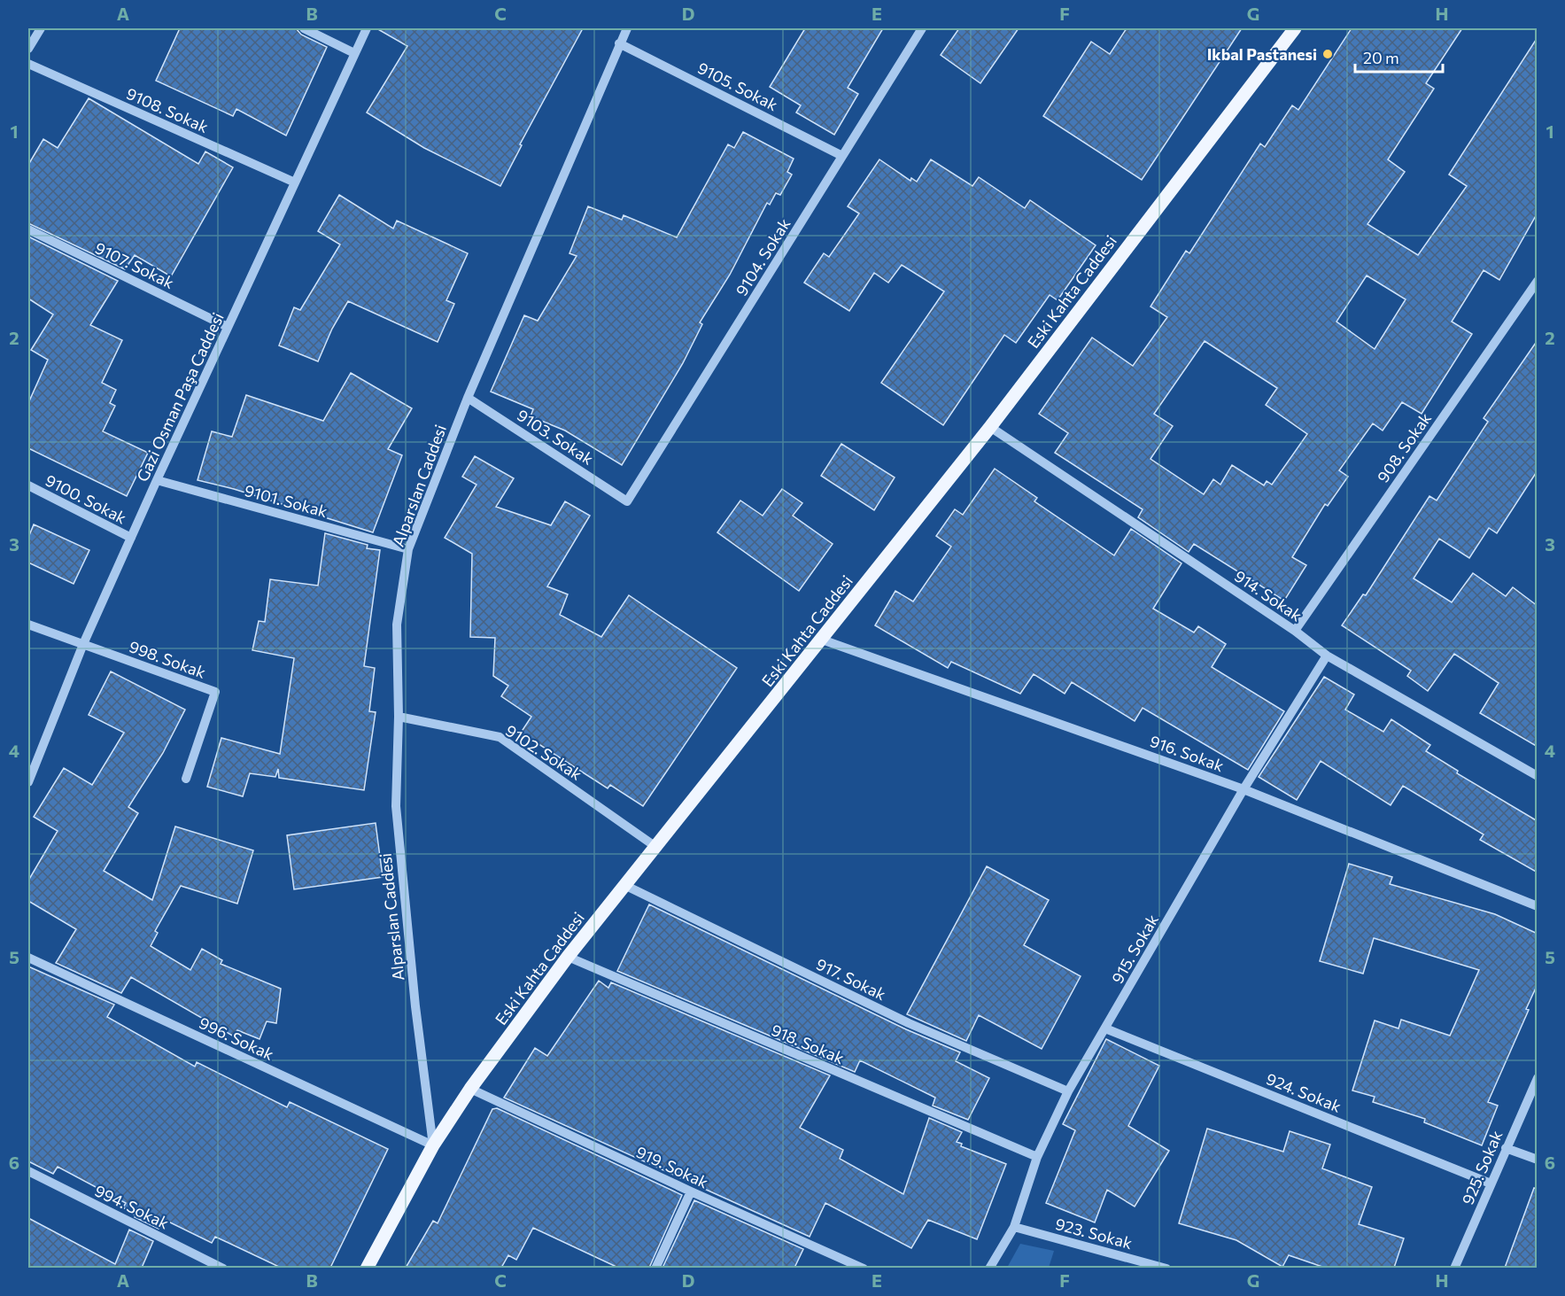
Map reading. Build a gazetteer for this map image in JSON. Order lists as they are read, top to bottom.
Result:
{
  "streets": {
    "main road": ["Eski Kahta Caddesi"],
    "street": [
      "9105. Sokak",
      "9108. Sokak",
      "9104. Sokak",
      "9107. Sokak",
      "Gazi Osman Paşa Caddesi",
      "9103. Sokak",
      "908. Sokak",
      "Alparslan Caddesi",
      "9100. Sokak",
      "9101. Sokak",
      "914. Sokak",
      "998. Sokak",
      "9102. Sokak",
      "916. Sokak",
      "915. Sokak",
      "917. Sokak",
      "996. Sokak",
      "918. Sokak",
      "924. Sokak",
      "919. Sokak",
      "925. Sokak",
      "994. Sokak",
      "923. Sokak"
    ]
  },
  "crossings": [
    ["9105. Sokak", "9104. Sokak"],
    ["9105. Sokak", "Alparslan Caddesi"],
    ["9108. Sokak", "Gazi Osman Paşa Caddesi"],
    ["9104. Sokak", "9103. Sokak"],
    ["9107. Sokak", "Gazi Osman Paşa Caddesi"],
    ["Eski Kahta Caddesi", "Alparslan Caddesi"],
    ["Eski Kahta Caddesi", "914. Sokak"],
    ["Eski Kahta Caddesi", "9102. Sokak"],
    ["Eski Kahta Caddesi", "916. Sokak"],
    ["Eski Kahta Caddesi", "917. Sokak"],
    ["Eski Kahta Caddesi", "996. Sokak"],
    ["Eski Kahta Caddesi", "918. Sokak"],
    ["Eski Kahta Caddesi", "919. Sokak"],
    ["Gazi Osman Paşa Caddesi", "9100. Sokak"],
    ["Gazi Osman Paşa Caddesi", "9101. Sokak"],
    ["Gazi Osman Paşa Caddesi", "998. Sokak"],
    ["9103. Sokak", "Alparslan Caddesi"],
    ["908. Sokak", "914. Sokak"],
    ["Alparslan Caddesi", "9101. Sokak"],
    ["Alparslan Caddesi", "9102. Sokak"],
    ["Alparslan Caddesi", "996. Sokak"],
    ["914. Sokak", "915. Sokak"],
    ["916. Sokak", "915. Sokak"],
    ["915. Sokak", "917. Sokak"],
    ["915. Sokak", "918. Sokak"],
    ["915. Sokak", "924. Sokak"],
    ["915. Sokak", "923. Sokak"],
    ["924. Sokak", "925. Sokak"]
  ],
  "places": ["Ikbal Pastanesi"],
  "scale_bar": "20 m",
  "grid": {
    "columns": [
      "A",
      "B",
      "C",
      "D",
      "E",
      "F",
      "G",
      "H"
    ],
    "rows": [
      "1",
      "2",
      "3",
      "4",
      "5",
      "6"
    ]
  }
}
